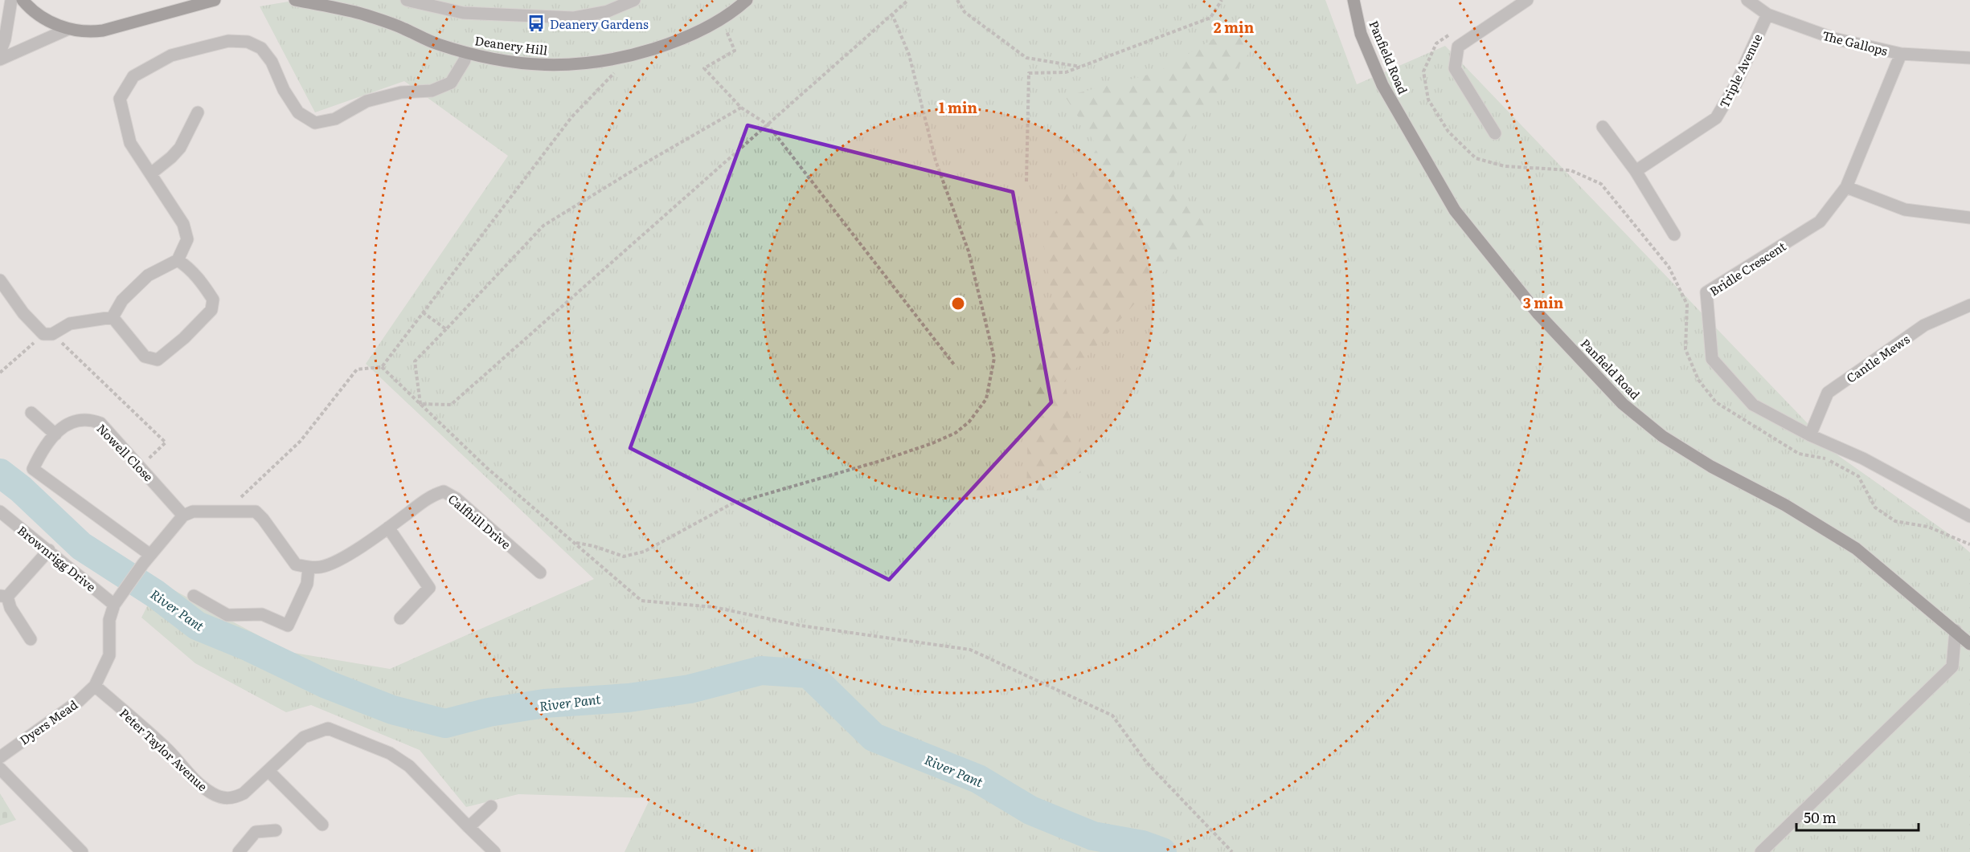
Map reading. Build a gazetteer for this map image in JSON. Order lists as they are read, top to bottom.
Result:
{
  "streets": {
    "main road": ["Deanery Hill", "Panfield Road"],
    "street": [
      "The Gallops",
      "Triple Avenue",
      "Bridle Crescent",
      "Cantle Mews",
      "Nowell Close",
      "Calfhill Drive",
      "Brownrigg Drive",
      "Dyers Mead",
      "Peter Taylor Avenue"
    ]
  },
  "crossings": [
    ["The Gallops", "Triple Avenue"],
    ["The Gallops", "Bridle Crescent"],
    ["Bridle Crescent", "Cantle Mews"],
    ["Dyers Mead", "Peter Taylor Avenue"]
  ],
  "water": ["River Pant"],
  "places": {
    "bus stop": ["Deanery Gardens"]
  },
  "scale_bar": "50 m",
  "rings": ["2 min", "1 min", "3 min"]
}
